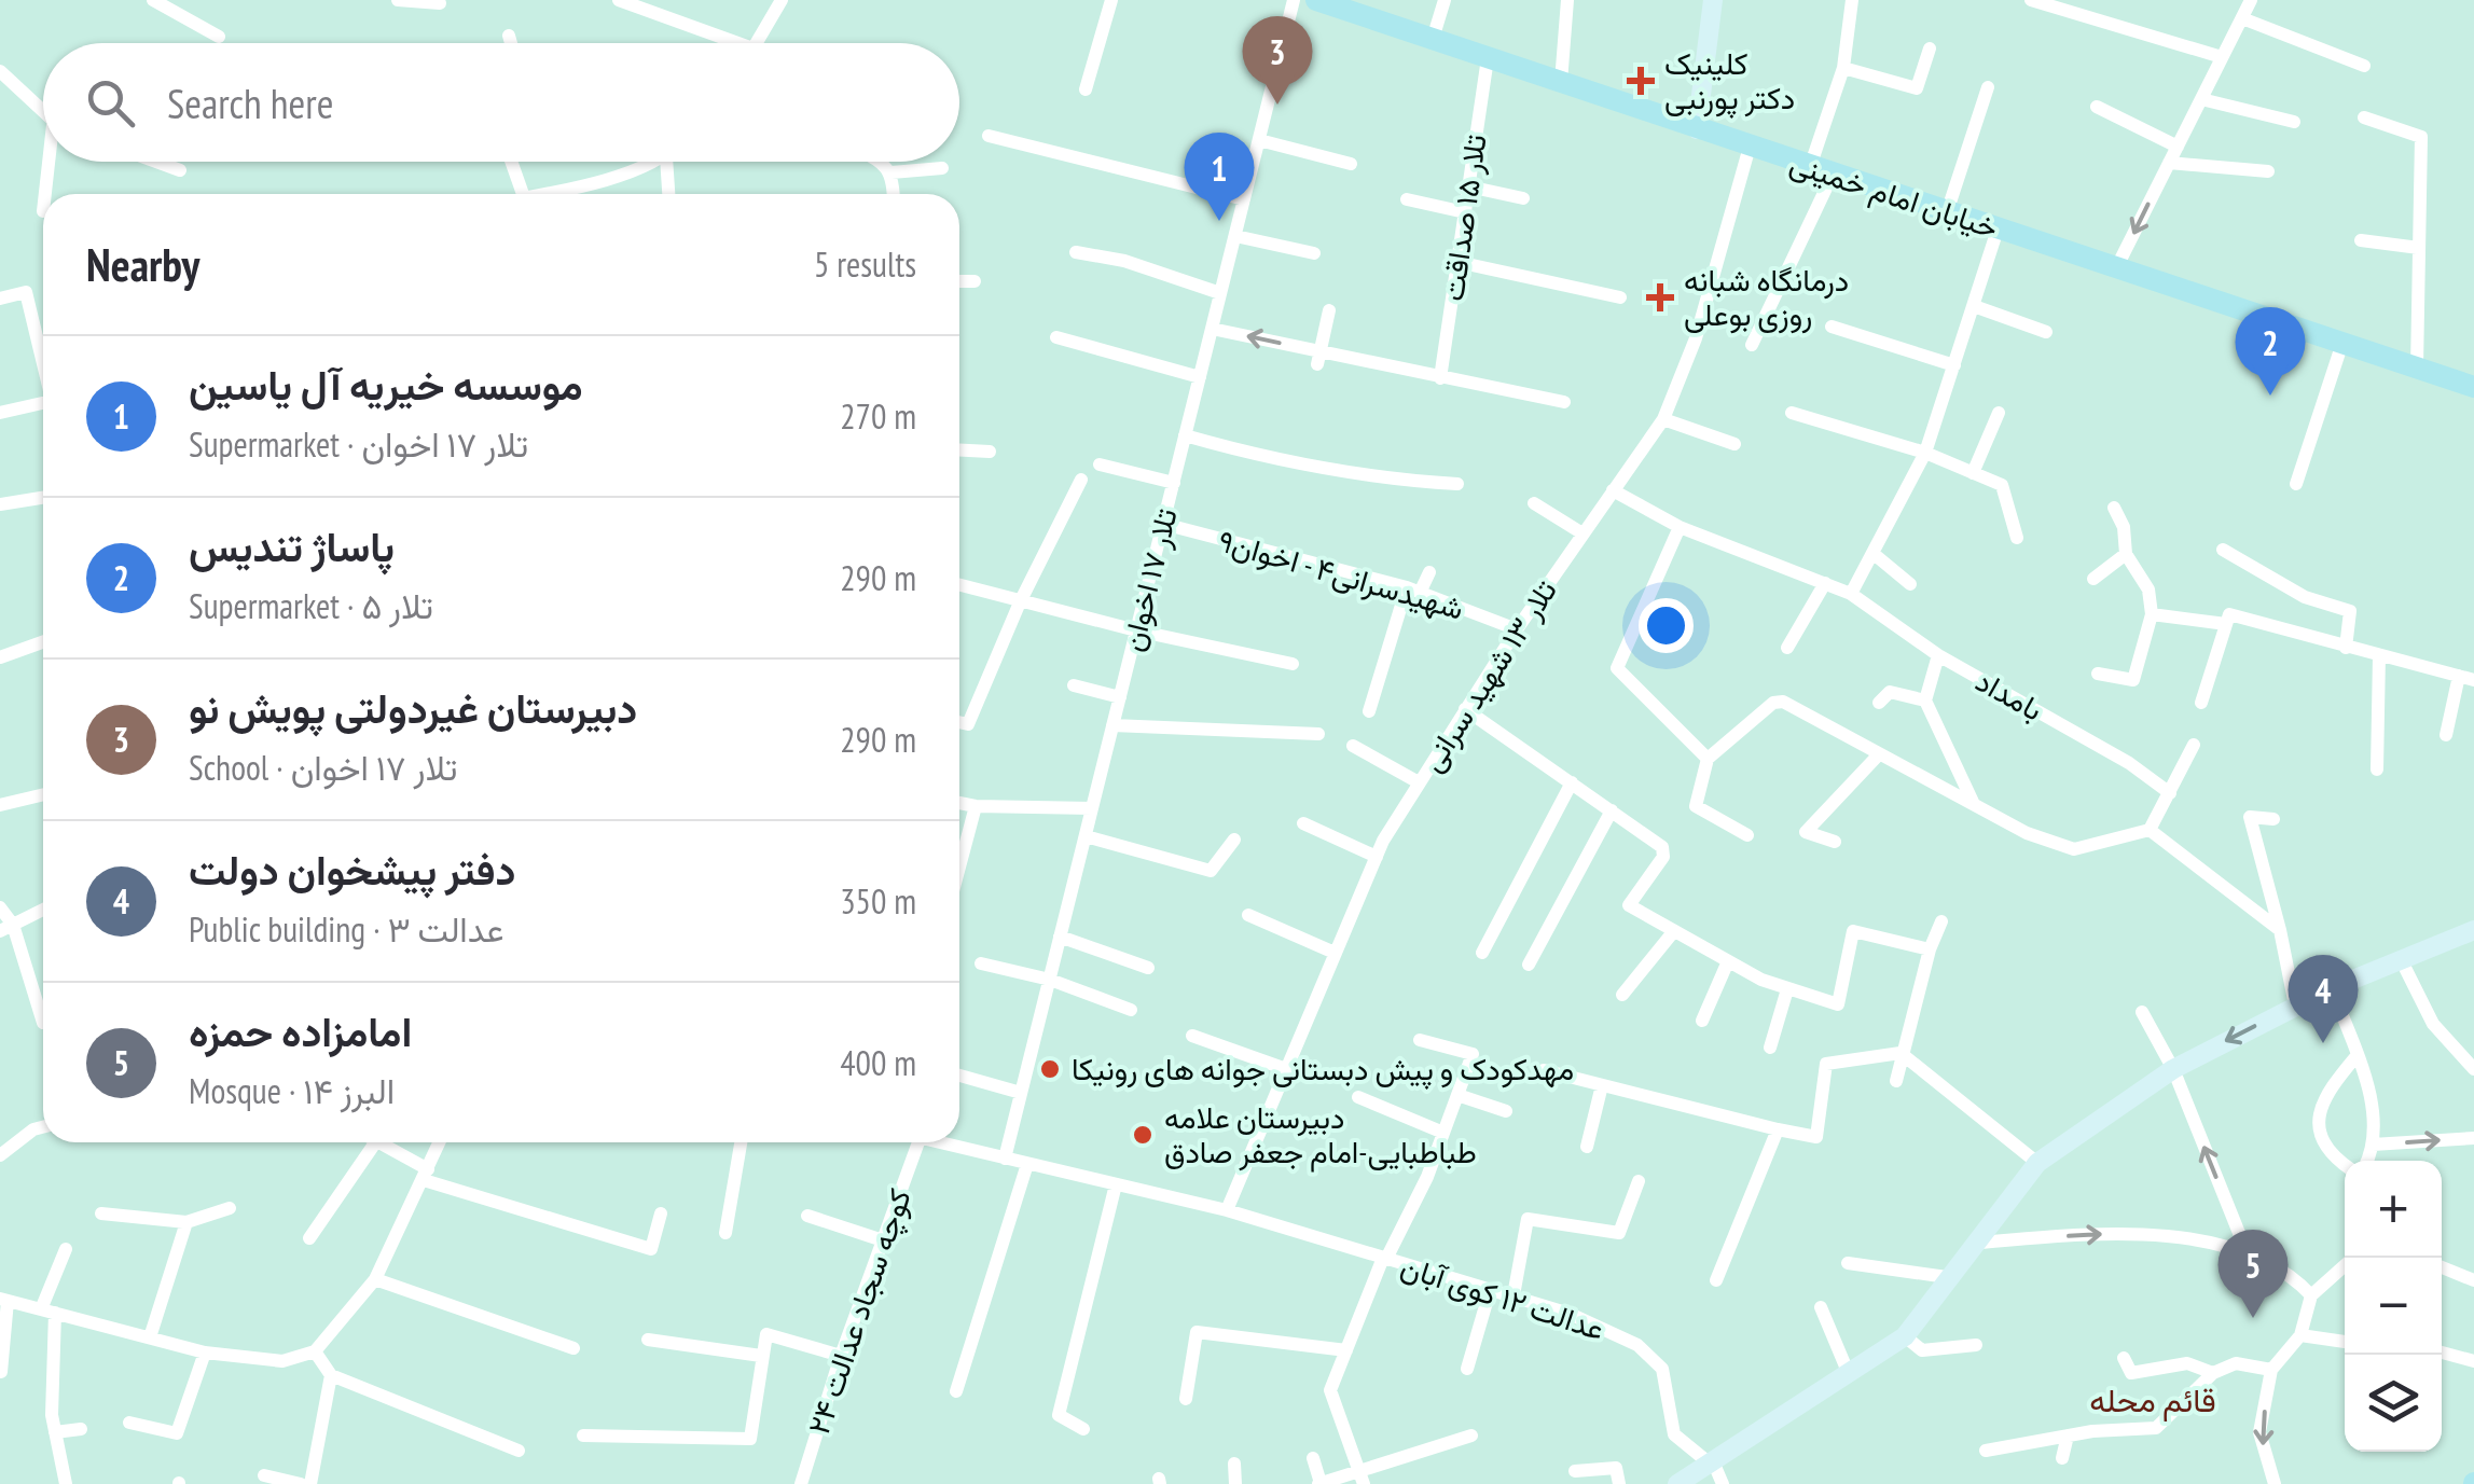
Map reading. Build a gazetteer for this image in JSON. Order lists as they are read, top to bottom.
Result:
{
  "streets": {
    "main road": ["خیابان امام خمینی"],
    "street": [
      "تلار ۱۵ صداقت",
      "شهیدسرانی۴ - اخوان۹",
      "تلار ۱۷ اخوان",
      "تلار ۱۳ شهید سرانی",
      "بامداد",
      "عدالت ۱۲ کوی آبان",
      "کوچه سجاد عدالت ۲۴"
    ]
  },
  "crossings": [
    ["خیابان امام خمینی", "تلار ۱۵ صداقت"],
    ["خیابان امام خمینی", "تلار ۱۳ شهید سرانی"],
    ["شهیدسرانی۴ - اخوان۹", "تلار ۱۷ اخوان"],
    ["شهیدسرانی۴ - اخوان۹", "تلار ۱۳ شهید سرانی"],
    ["تلار ۱۷ اخوان", "عدالت ۱۲ کوی آبان"],
    ["تلار ۱۳ شهید سرانی", "بامداد"],
    ["تلار ۱۳ شهید سرانی", "عدالت ۱۲ کوی آبان"]
  ],
  "districts": ["قائم محله"],
  "places": {
    "health": ["کلینیک دکتر پورنبی", "درمانگاه شبانه روزی بوعلی"],
    "other": ["مهدکودک و پیش دبستانی جوانه های رونیکا", "دبیرستان علامه طباطبایی-امام جعفر صادق"]
  },
  "page": {
    "pins": [
      "3",
      "1",
      "2",
      "4",
      "5"
    ],
    "search": "Search here",
    "heading": ["Nearby", "5 results"],
    "list": [
      {
        "mark": "1",
        "name": "موسسه خیریه آل یاسین",
        "note": "Supermarket · تلار ۱۷ اخوان",
        "value": "270 m"
      },
      {
        "mark": "2",
        "name": "پاساژ تندیس",
        "note": "Supermarket · تلار ۵",
        "value": "290 m"
      },
      {
        "mark": "3",
        "name": "دبیرستان غیردولتی پویش نو",
        "note": "School · تلار ۱۷ اخوان",
        "value": "290 m"
      },
      {
        "mark": "4",
        "name": "دفتر پیشخوان دولت",
        "note": "Public building · عدالت ۳",
        "value": "350 m"
      },
      {
        "mark": "5",
        "name": "امامزاده حمزه",
        "note": "Mosque · البرز ۱۴",
        "value": "400 m"
      }
    ],
    "map_buttons": ["+", "−"]
  }
}
